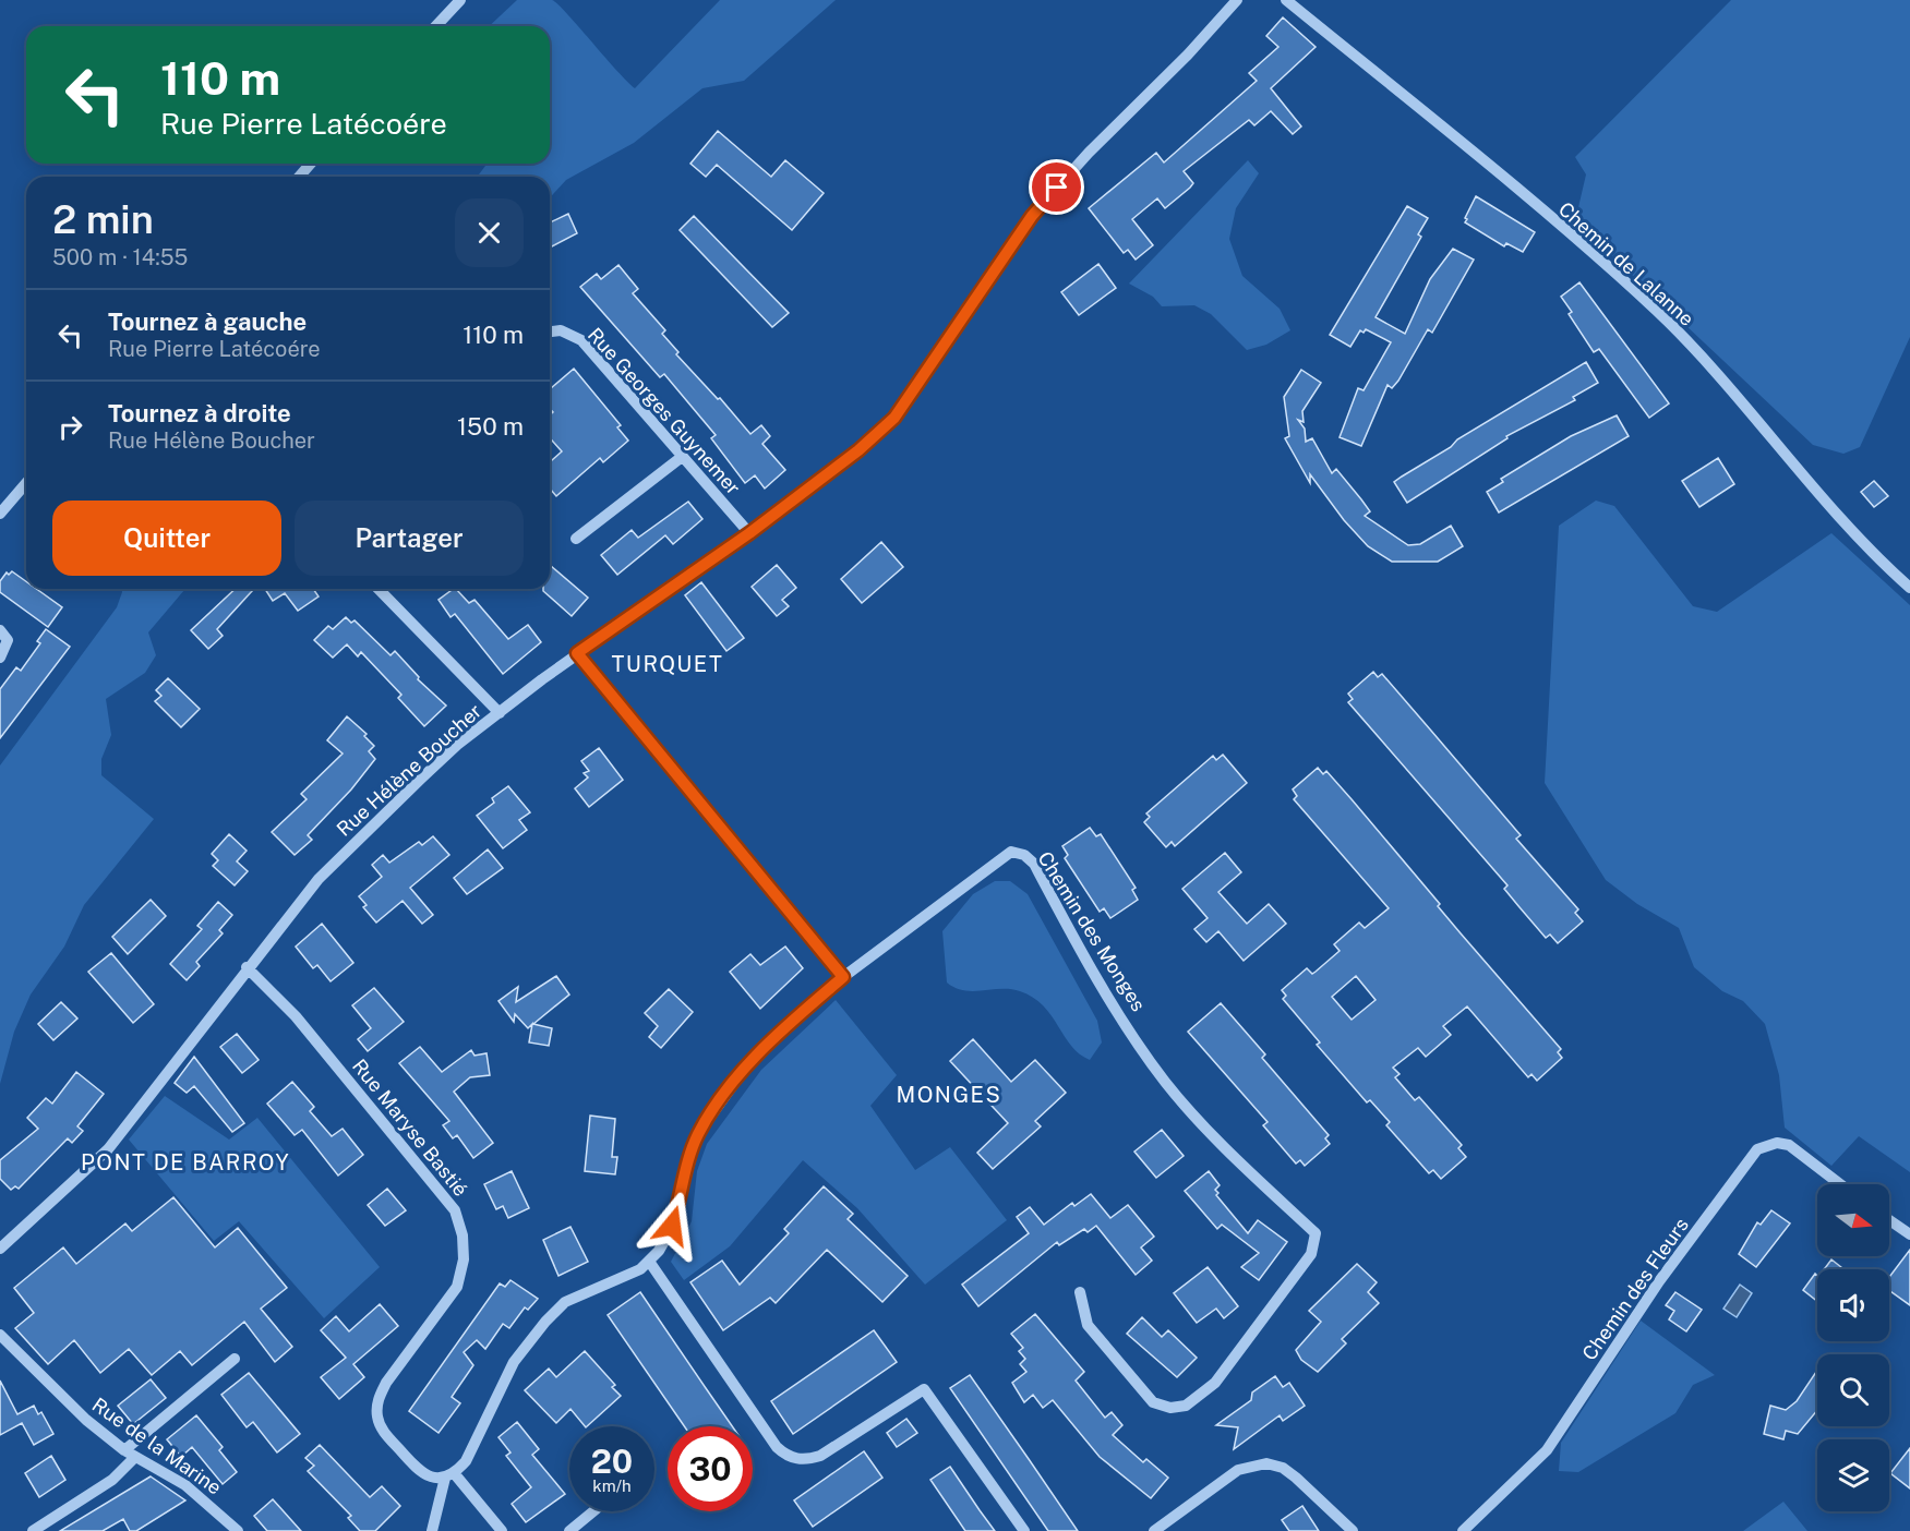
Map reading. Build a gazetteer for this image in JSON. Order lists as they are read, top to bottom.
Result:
{
  "streets": {
    "street": [
      "Chemin de Lalanne",
      "Rue Georges Guynemer",
      "Rue Hélène Boucher",
      "Chemin des Monges",
      "Rue Maryse Bastié",
      "Chemin des Fleurs",
      "Rue de la Marine"
    ]
  },
  "crossings": [
    ["Rue Georges Guynemer", "Rue Hélène Boucher"],
    ["Rue Hélène Boucher", "Rue Maryse Bastié"]
  ],
  "districts": ["TURQUET", "MONGES", "PONT DE BARROY"],
  "north": "right",
  "page": {
    "turn": ["110 m", "Rue Pierre Latécoére"],
    "heading": ["2 min", "500 m · 14:55"],
    "list": [
      {
        "name": "Tournez à gauche",
        "note": "Rue Pierre Latécoére",
        "value": "110 m"
      },
      {
        "name": "Tournez à droite",
        "note": "Rue Hélène Boucher",
        "value": "150 m"
      }
    ],
    "buttons": ["Quitter", "Partager"],
    "speed": "20 km/h",
    "limit": "30"
  }
}
